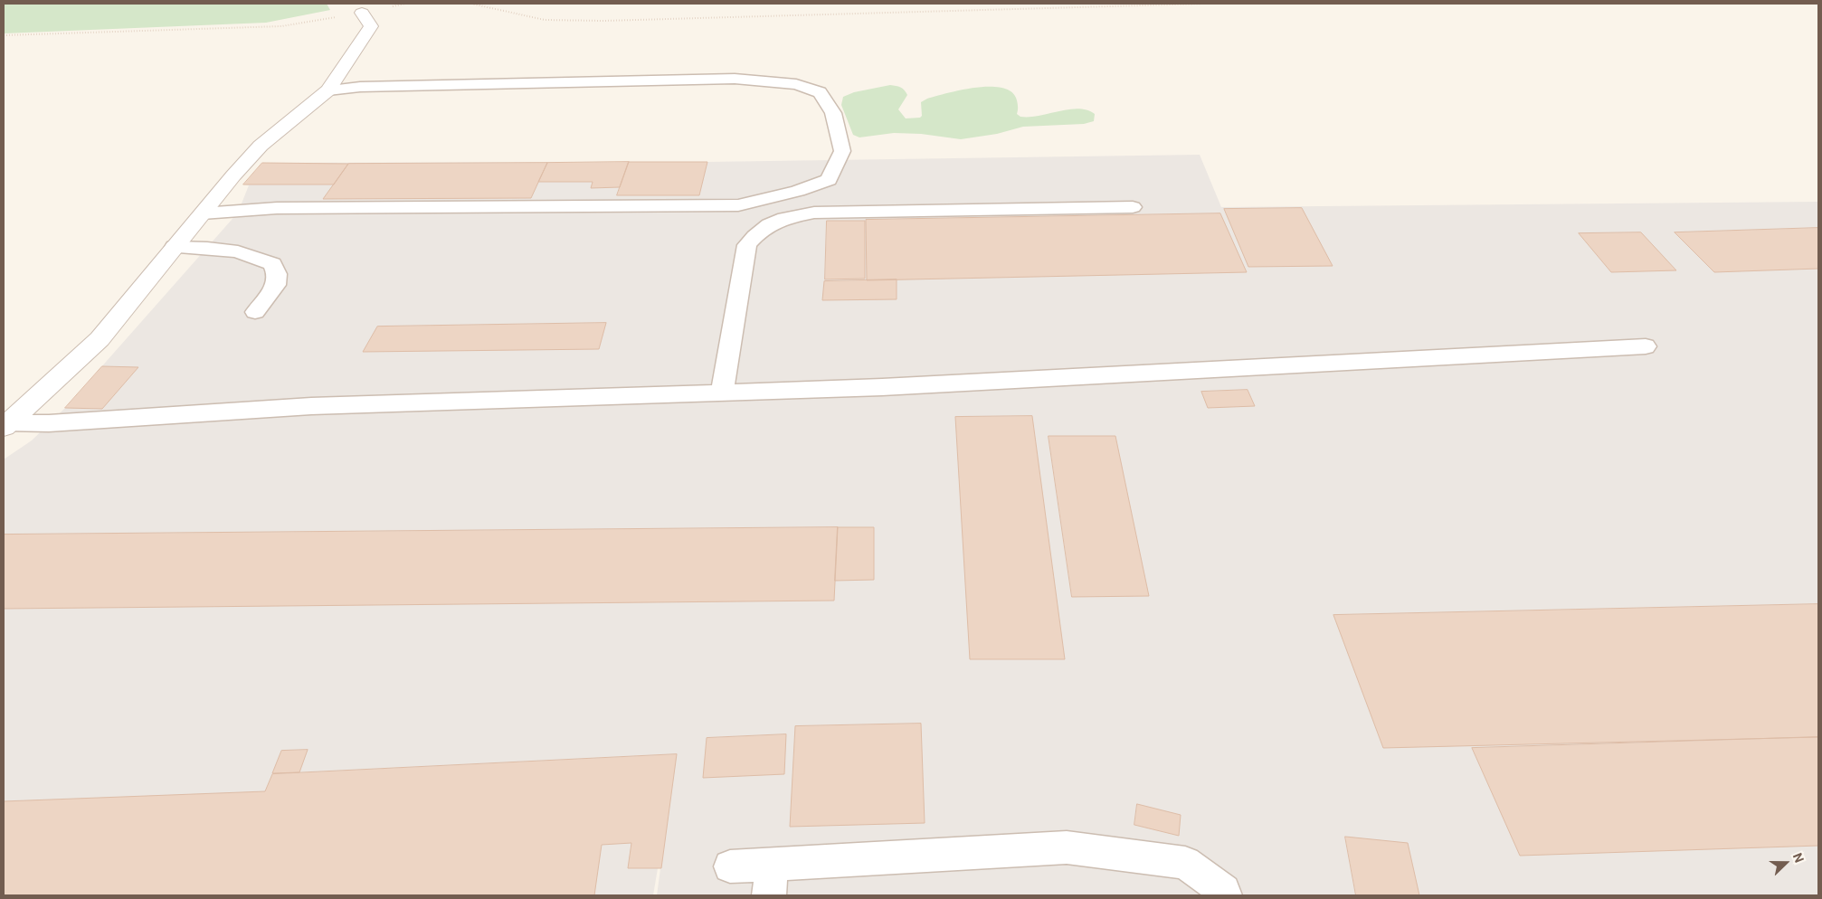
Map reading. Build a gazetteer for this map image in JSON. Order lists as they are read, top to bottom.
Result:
{
  "north": "right"
}
